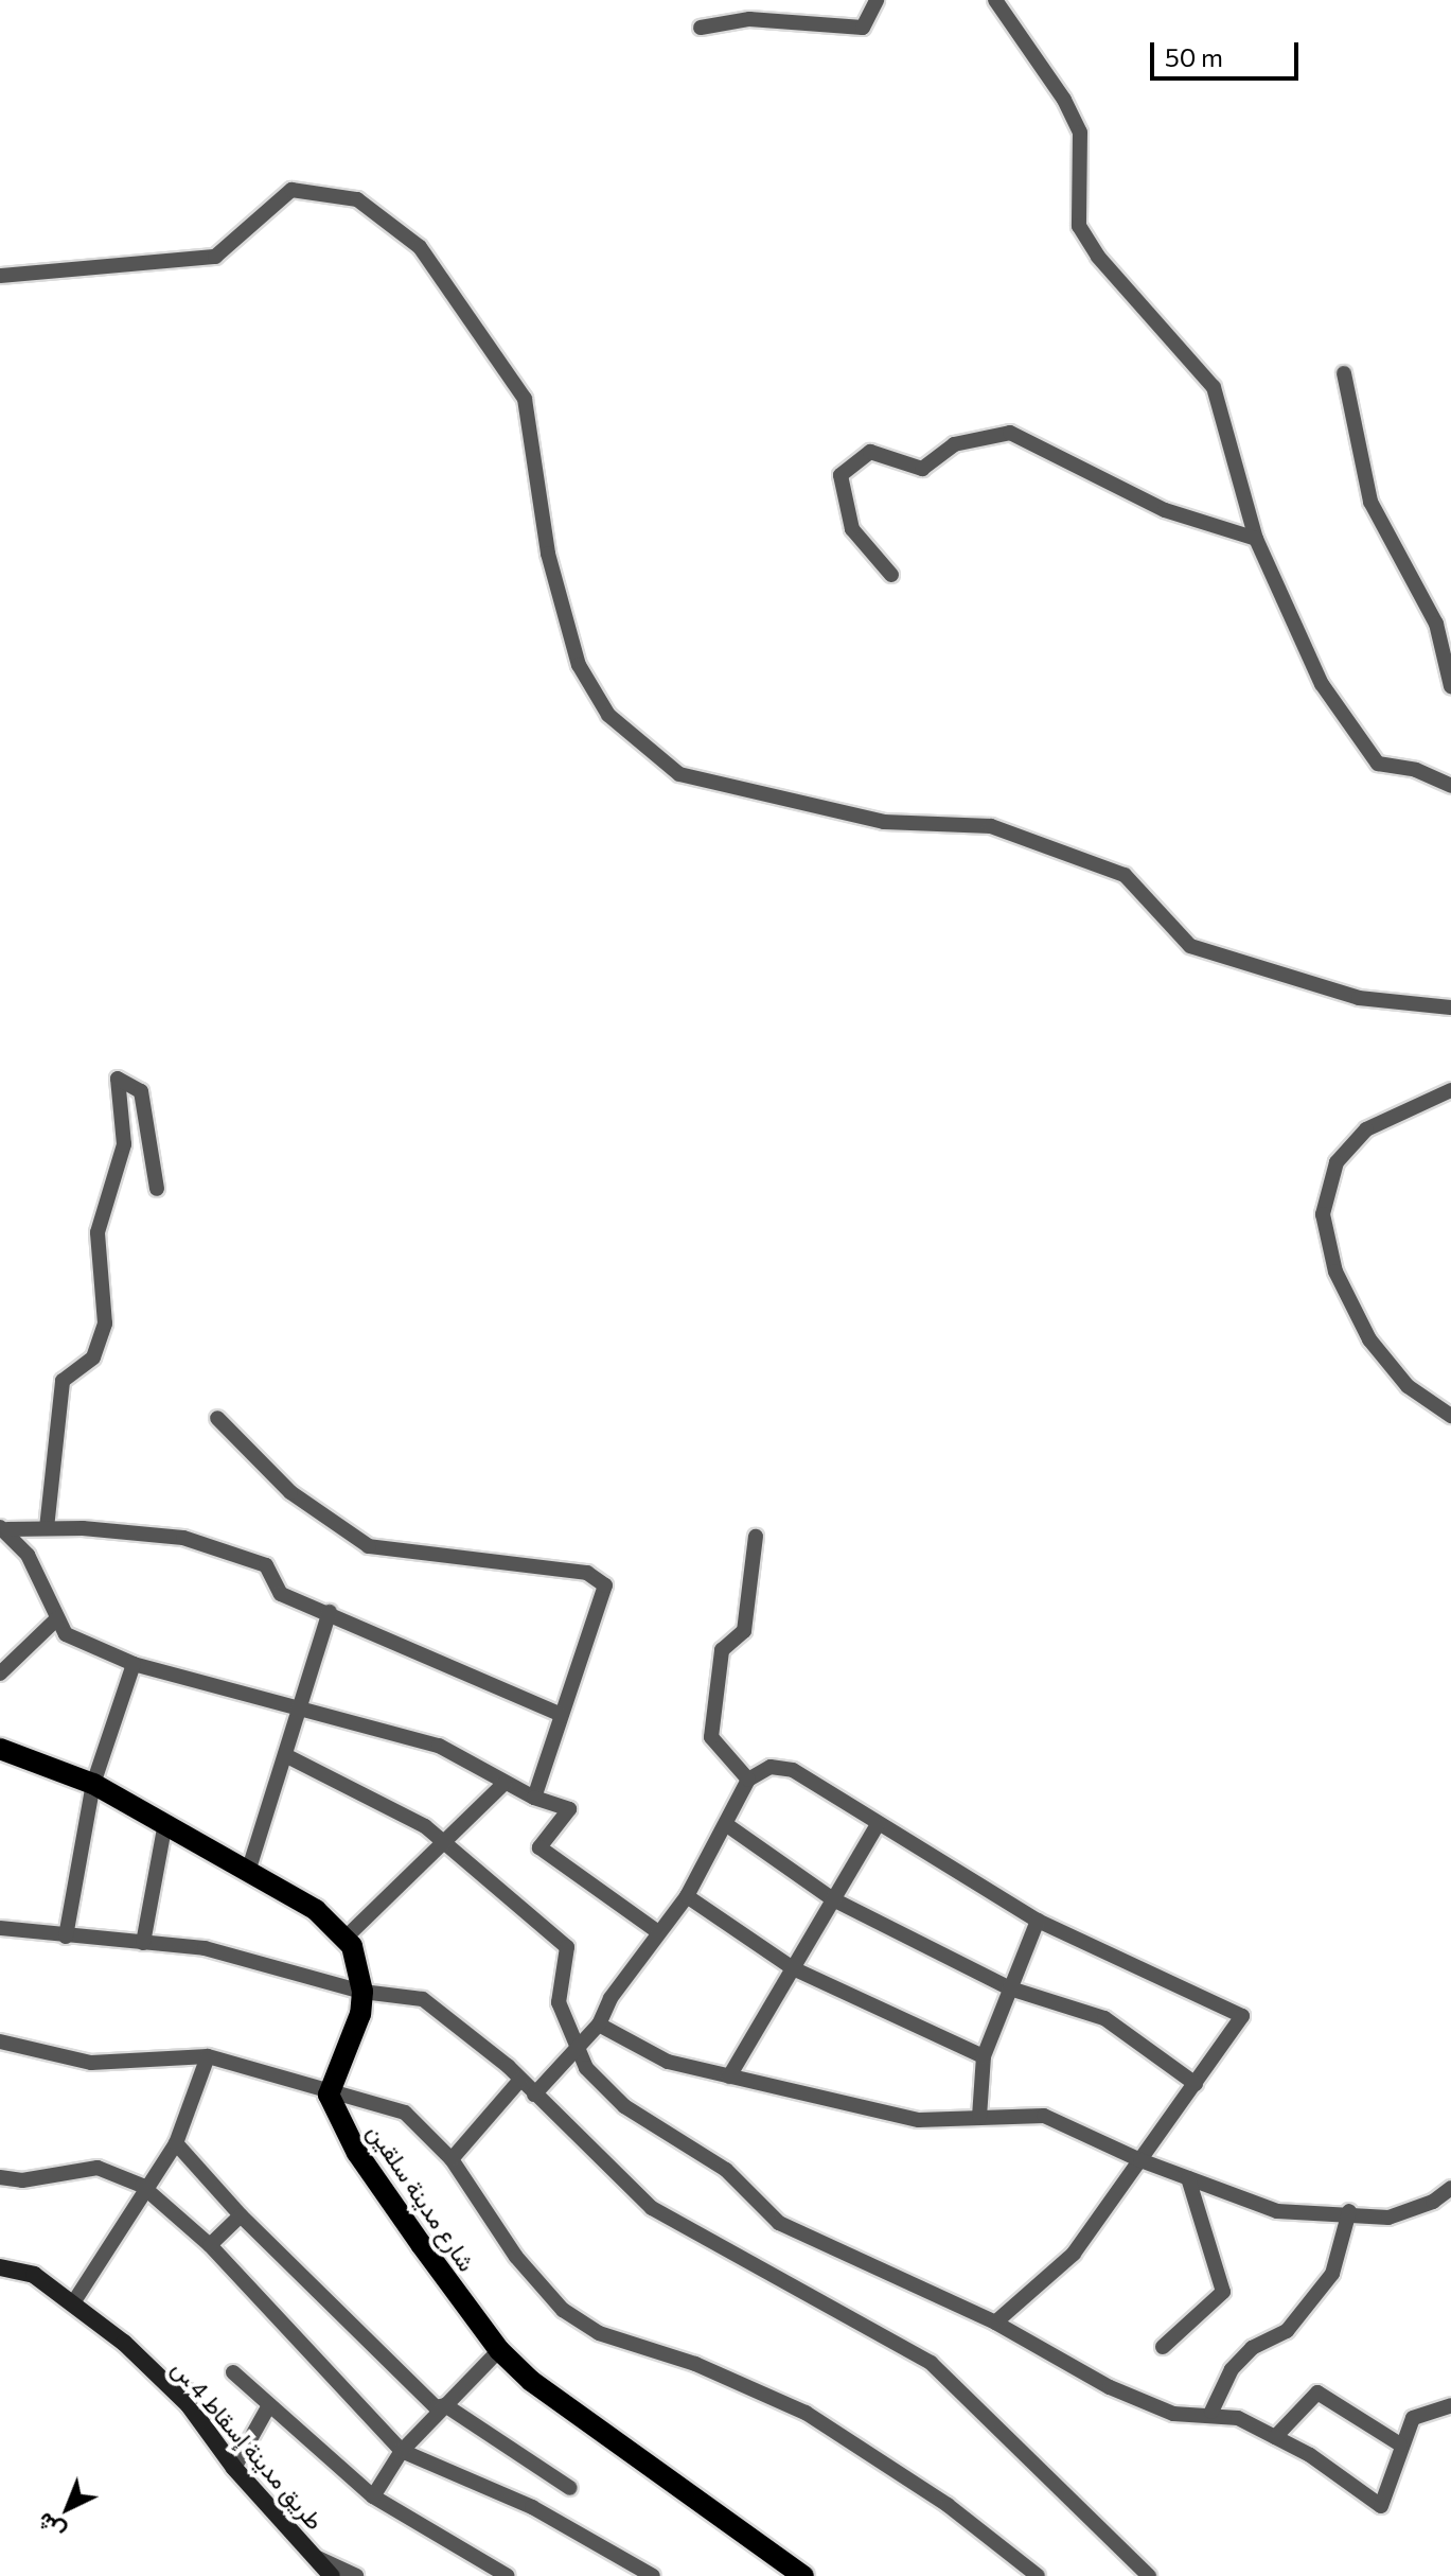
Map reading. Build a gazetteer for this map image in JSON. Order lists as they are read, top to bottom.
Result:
{
  "streets": {
    "main road": ["شارع مدينة سلقين"],
    "street": ["طريق مدينة إسقاط 4س"]
  },
  "scale_bar": "50 m",
  "north": "bottom left"
}
